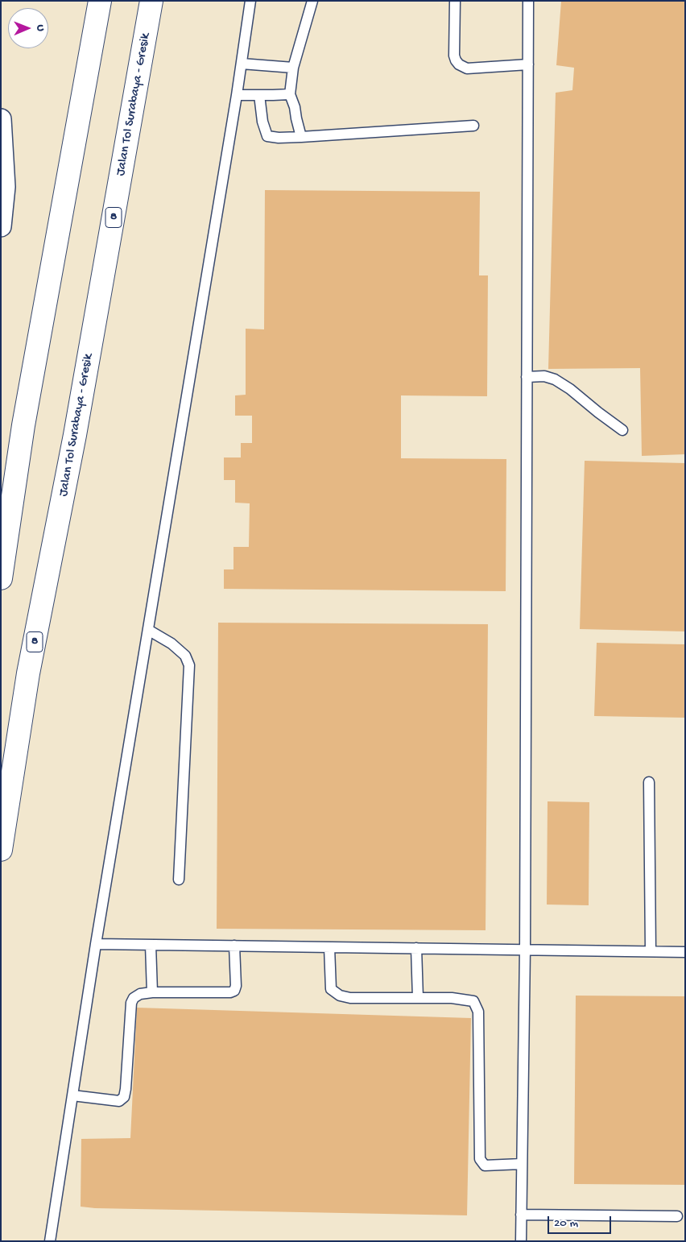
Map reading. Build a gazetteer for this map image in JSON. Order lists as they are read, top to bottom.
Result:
{
  "streets": {
    "highway": ["Jalan Tol Surabaya - Gresik", "8"]
  },
  "scale_bar": "20 m",
  "north": "right"
}
